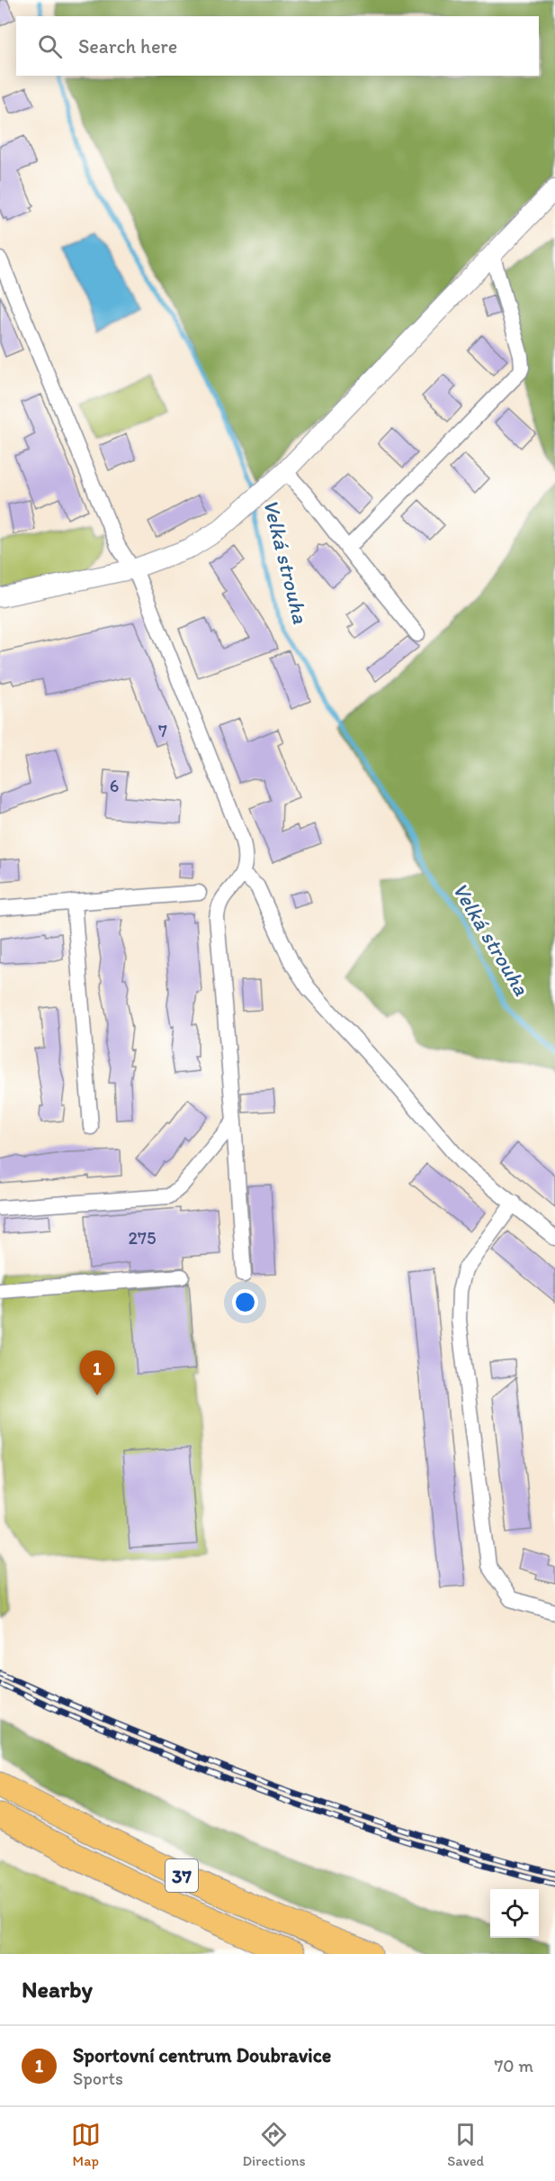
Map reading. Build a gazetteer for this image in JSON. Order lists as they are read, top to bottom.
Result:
{
  "streets": {
    "highway": ["37"]
  },
  "water": ["Velká strouha"],
  "house_numbers": ["7", "6", "275"],
  "page": {
    "search": "Search here",
    "pins": "1",
    "heading": "Nearby",
    "list": [
      {
        "mark": "1",
        "name": "Sportovní centrum Doubravice",
        "note": "Sports",
        "value": "70 m"
      }
    ],
    "nav": ["Map", "Directions", "Saved"]
  }
}
